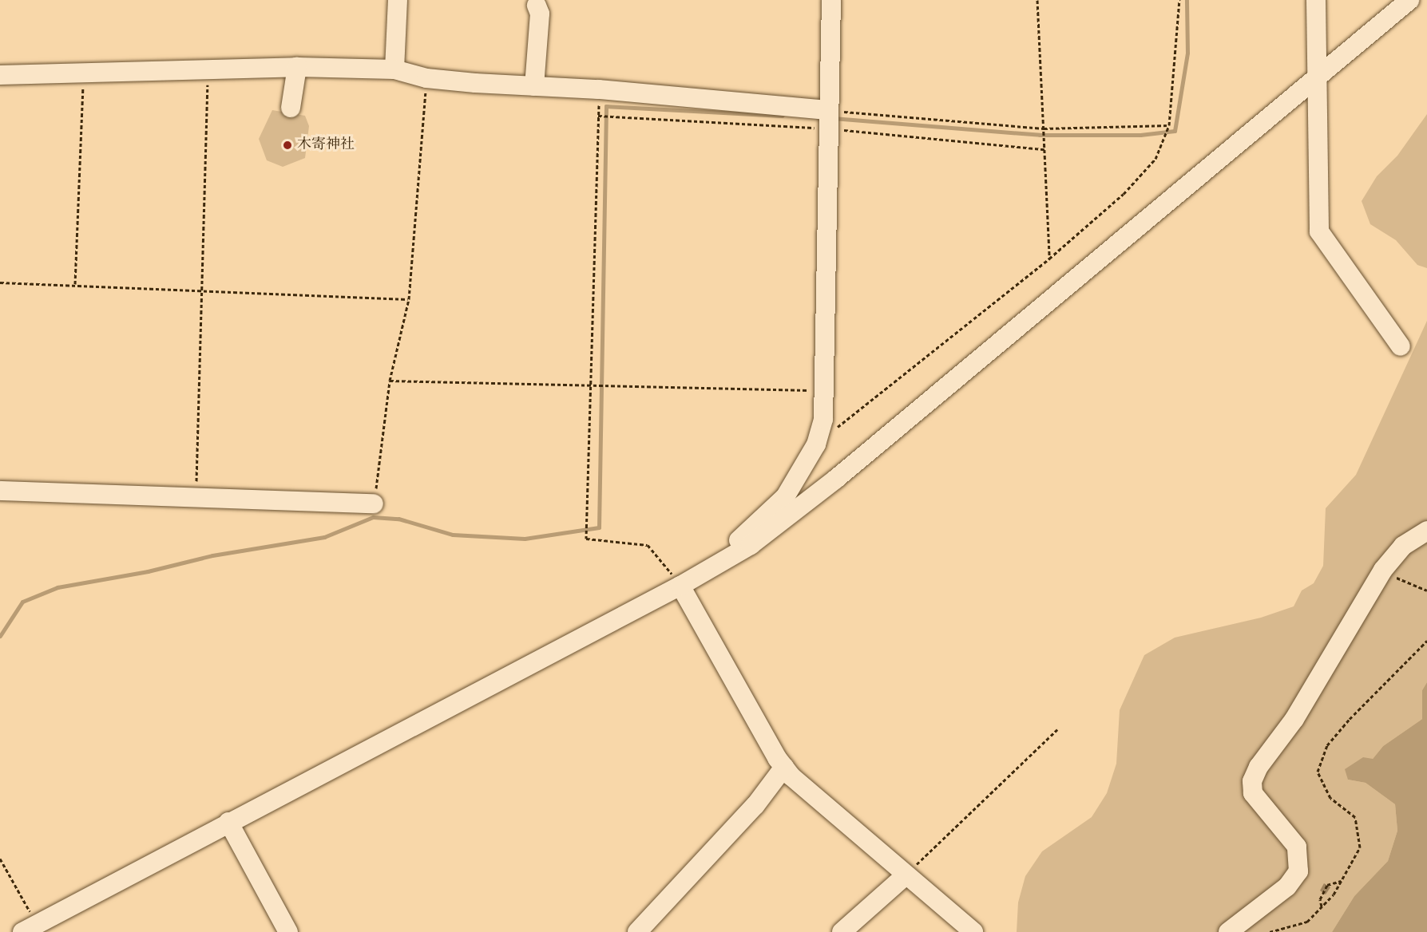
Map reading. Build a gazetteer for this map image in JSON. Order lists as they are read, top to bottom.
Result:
{
  "places": ["木寄神社"]
}
